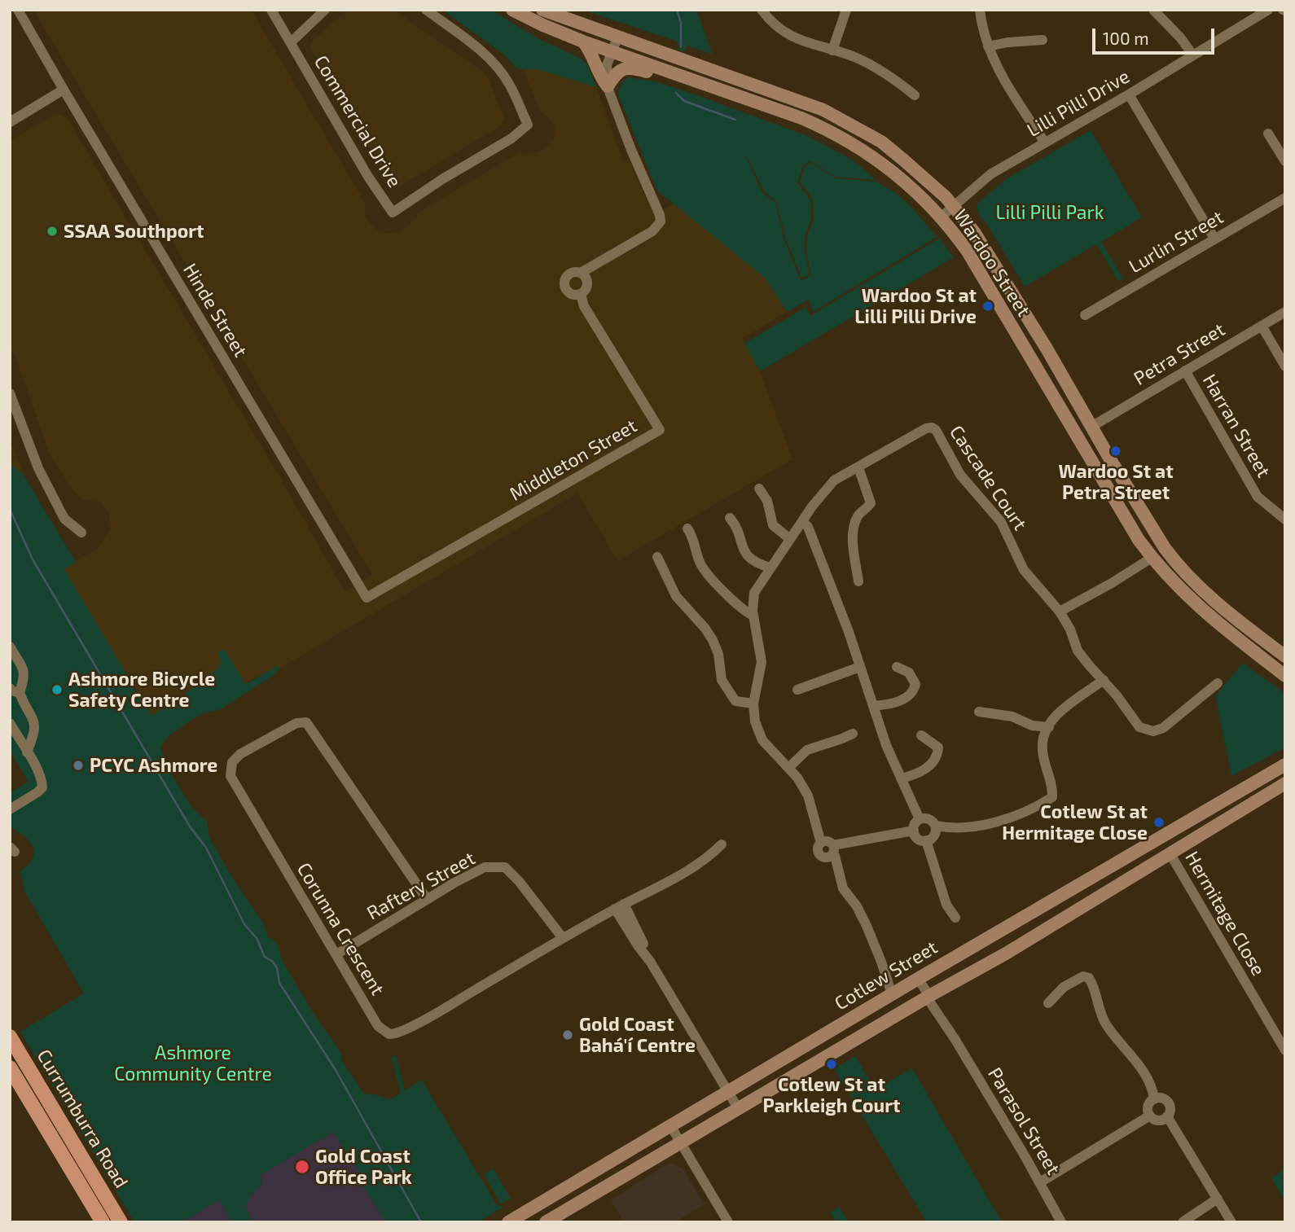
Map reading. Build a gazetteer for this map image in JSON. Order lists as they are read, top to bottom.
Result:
{
  "streets": {
    "main road": ["Wardoo Street", "Cotlew Street", "Currumburra Road"],
    "street": [
      "Lilli Pilli Drive",
      "Commercial Drive",
      "Lurlin Street",
      "Hinde Street",
      "Petra Street",
      "Harran Street",
      "Middleton Street",
      "Cascade Court",
      "Raftery Street",
      "Hermitage Close",
      "Corunna Crescent",
      "Parasol Street"
    ]
  },
  "crossings": [
    ["Lilli Pilli Drive", "Wardoo Street"],
    ["Wardoo Street", "Petra Street"],
    ["Hinde Street", "Middleton Street"],
    ["Petra Street", "Harran Street"],
    ["Raftery Street", "Corunna Crescent"],
    ["Cotlew Street", "Parasol Street"]
  ],
  "parks": ["Lilli Pilli Park", "Ashmore Community Centre"],
  "places": [
    "SSAA Southport",
    "Wardoo St at Lilli Pilli Drive",
    "Wardoo St at Petra Street",
    "Ashmore Bicycle Safety Centre",
    "PCYC Ashmore",
    "Cotlew St at Hermitage Close",
    "Gold Coast Bahá'í Centre",
    "Cotlew St at Parkleigh Court",
    "Gold Coast Office Park"
  ],
  "scale_bar": "100 m"
}
